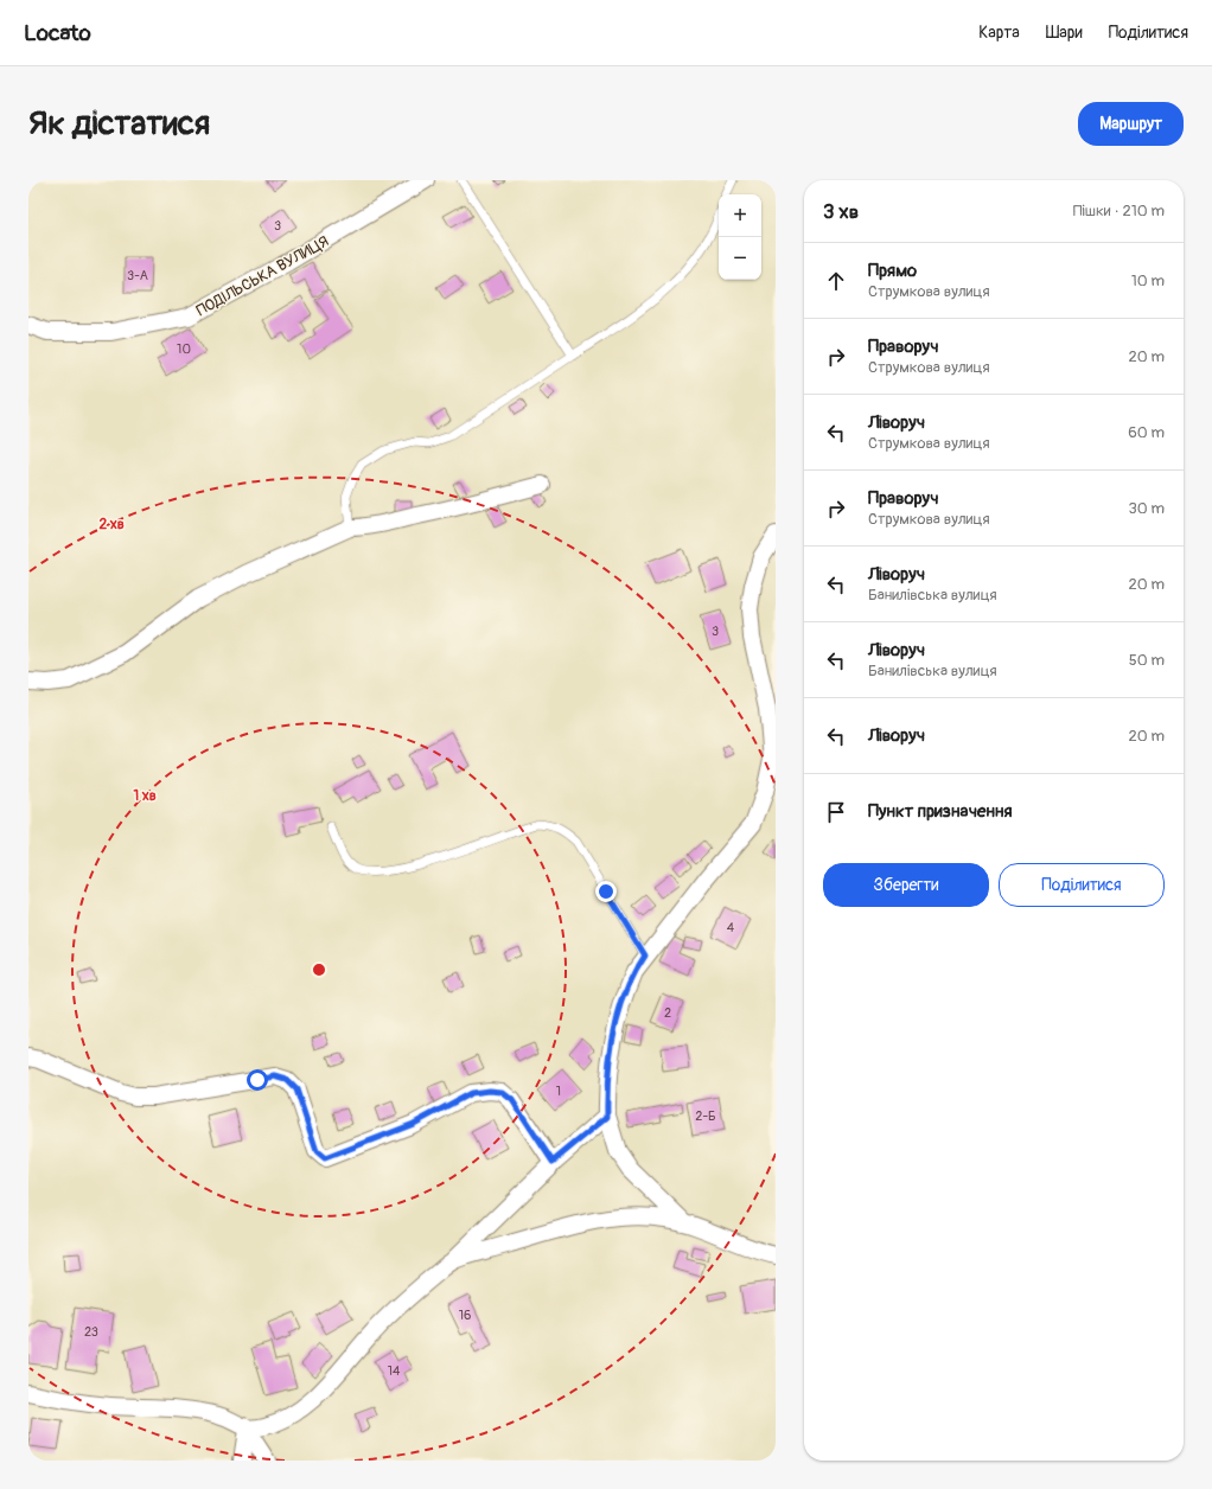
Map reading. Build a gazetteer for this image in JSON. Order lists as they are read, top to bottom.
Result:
{
  "streets": {
    "street": ["ПОДІЛЬСЬКА ВУЛИЦЯ"]
  },
  "house_numbers": [
    "3",
    "3-А",
    "10",
    "3",
    "4",
    "2",
    "1",
    "2-Б",
    "16",
    "23",
    "14"
  ],
  "page": {
    "header": "Locato",
    "nav": ["Карта", "Шари", "Поділитися"],
    "buttons": [
      "Маршрут",
      ["Зберегти", "Поділитися"]
    ],
    "title": "Як дістатися",
    "heading": ["3 хв", "Пішки · 210 m"],
    "map_buttons": ["+", "−"],
    "list": [
      ["Прямо", "Струмкова вулиця", "10 m"],
      ["Праворуч", "Струмкова вулиця", "20 m"],
      ["Ліворуч", "Струмкова вулиця", "60 m"],
      ["Праворуч", "Струмкова вулиця", "30 m"],
      ["Ліворуч", "Банилівська вулиця", "20 m"],
      ["Ліворуч", "Банилівська вулиця", "50 m"],
      ["Ліворуч", "20 m"],
      "Пункт призначення"
    ]
  },
  "rings": ["2 хв", "1 хв"]
}
